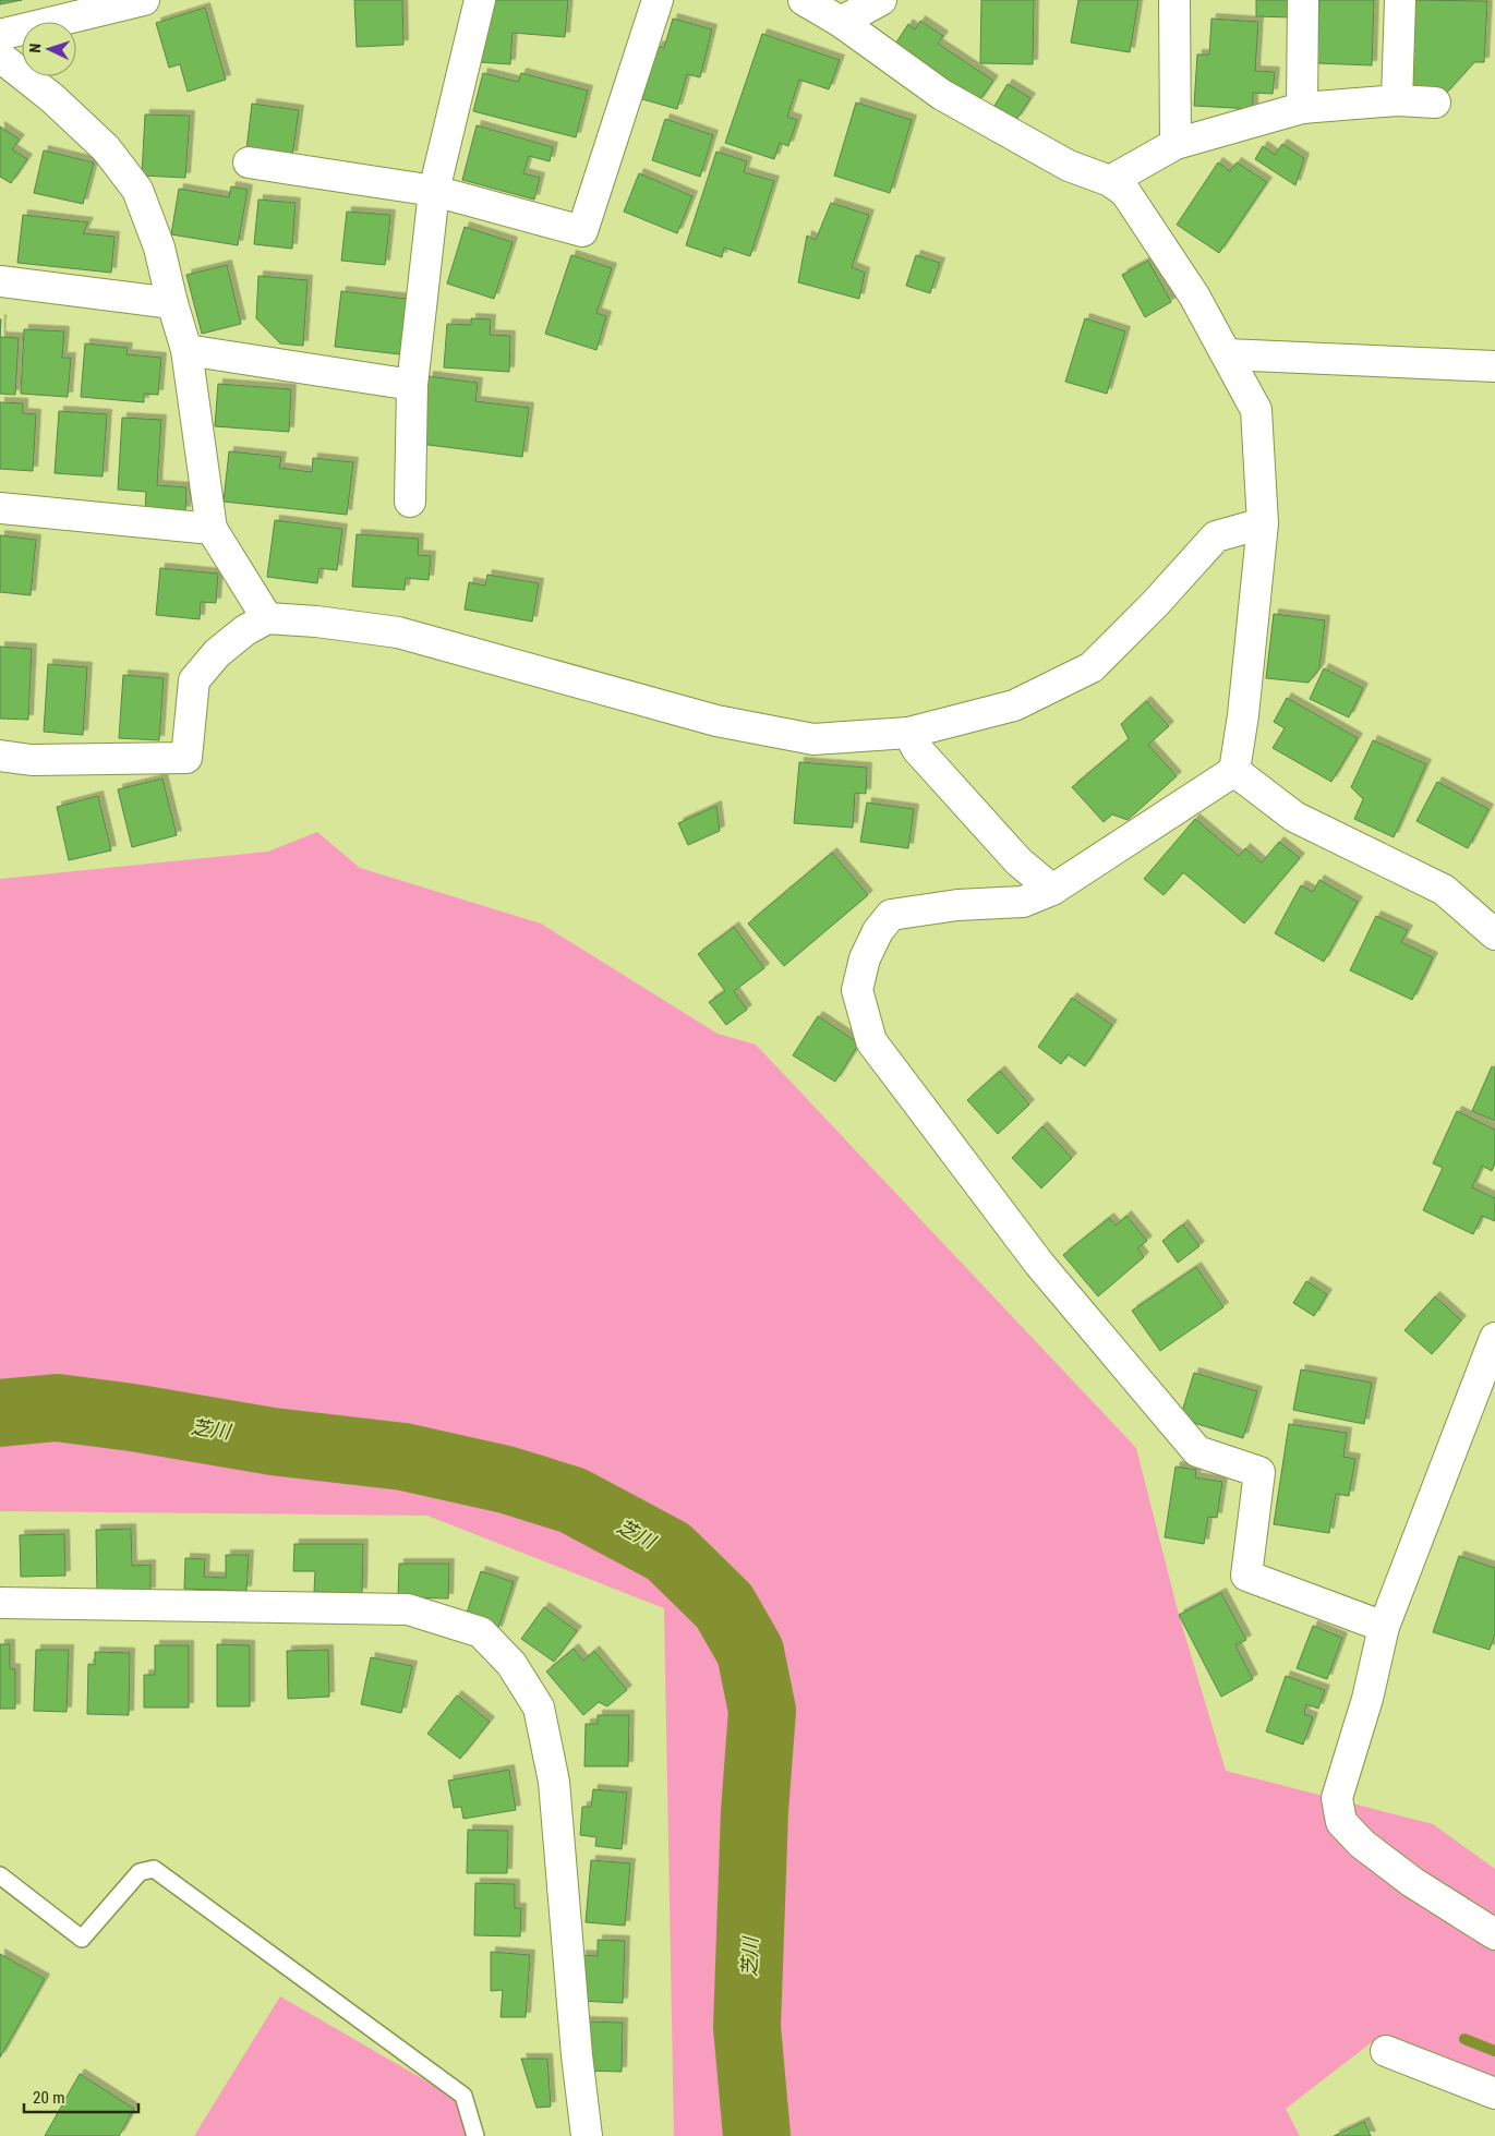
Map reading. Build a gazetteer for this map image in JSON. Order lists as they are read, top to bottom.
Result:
{
  "water": ["芝川"],
  "scale_bar": "20 m",
  "north": "left"
}
